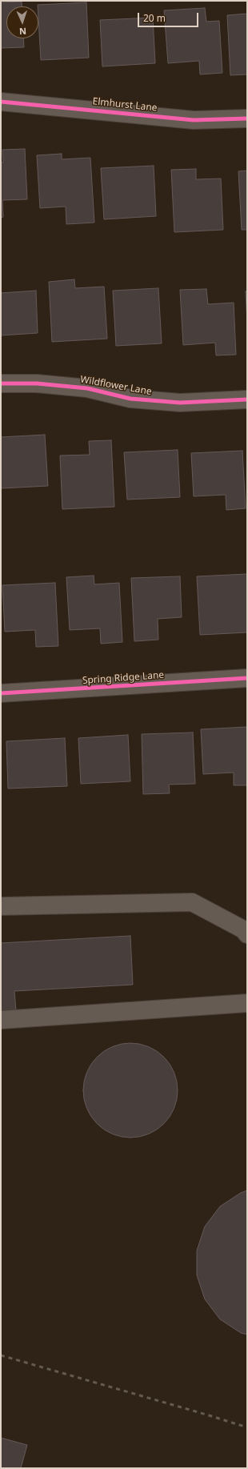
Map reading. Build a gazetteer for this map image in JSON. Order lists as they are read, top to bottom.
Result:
{
  "streets": {
    "street": ["Elmhurst Lane", "Wildflower Lane", "Spring Ridge Lane"]
  },
  "scale_bar": "20 m",
  "north": "bottom"
}
